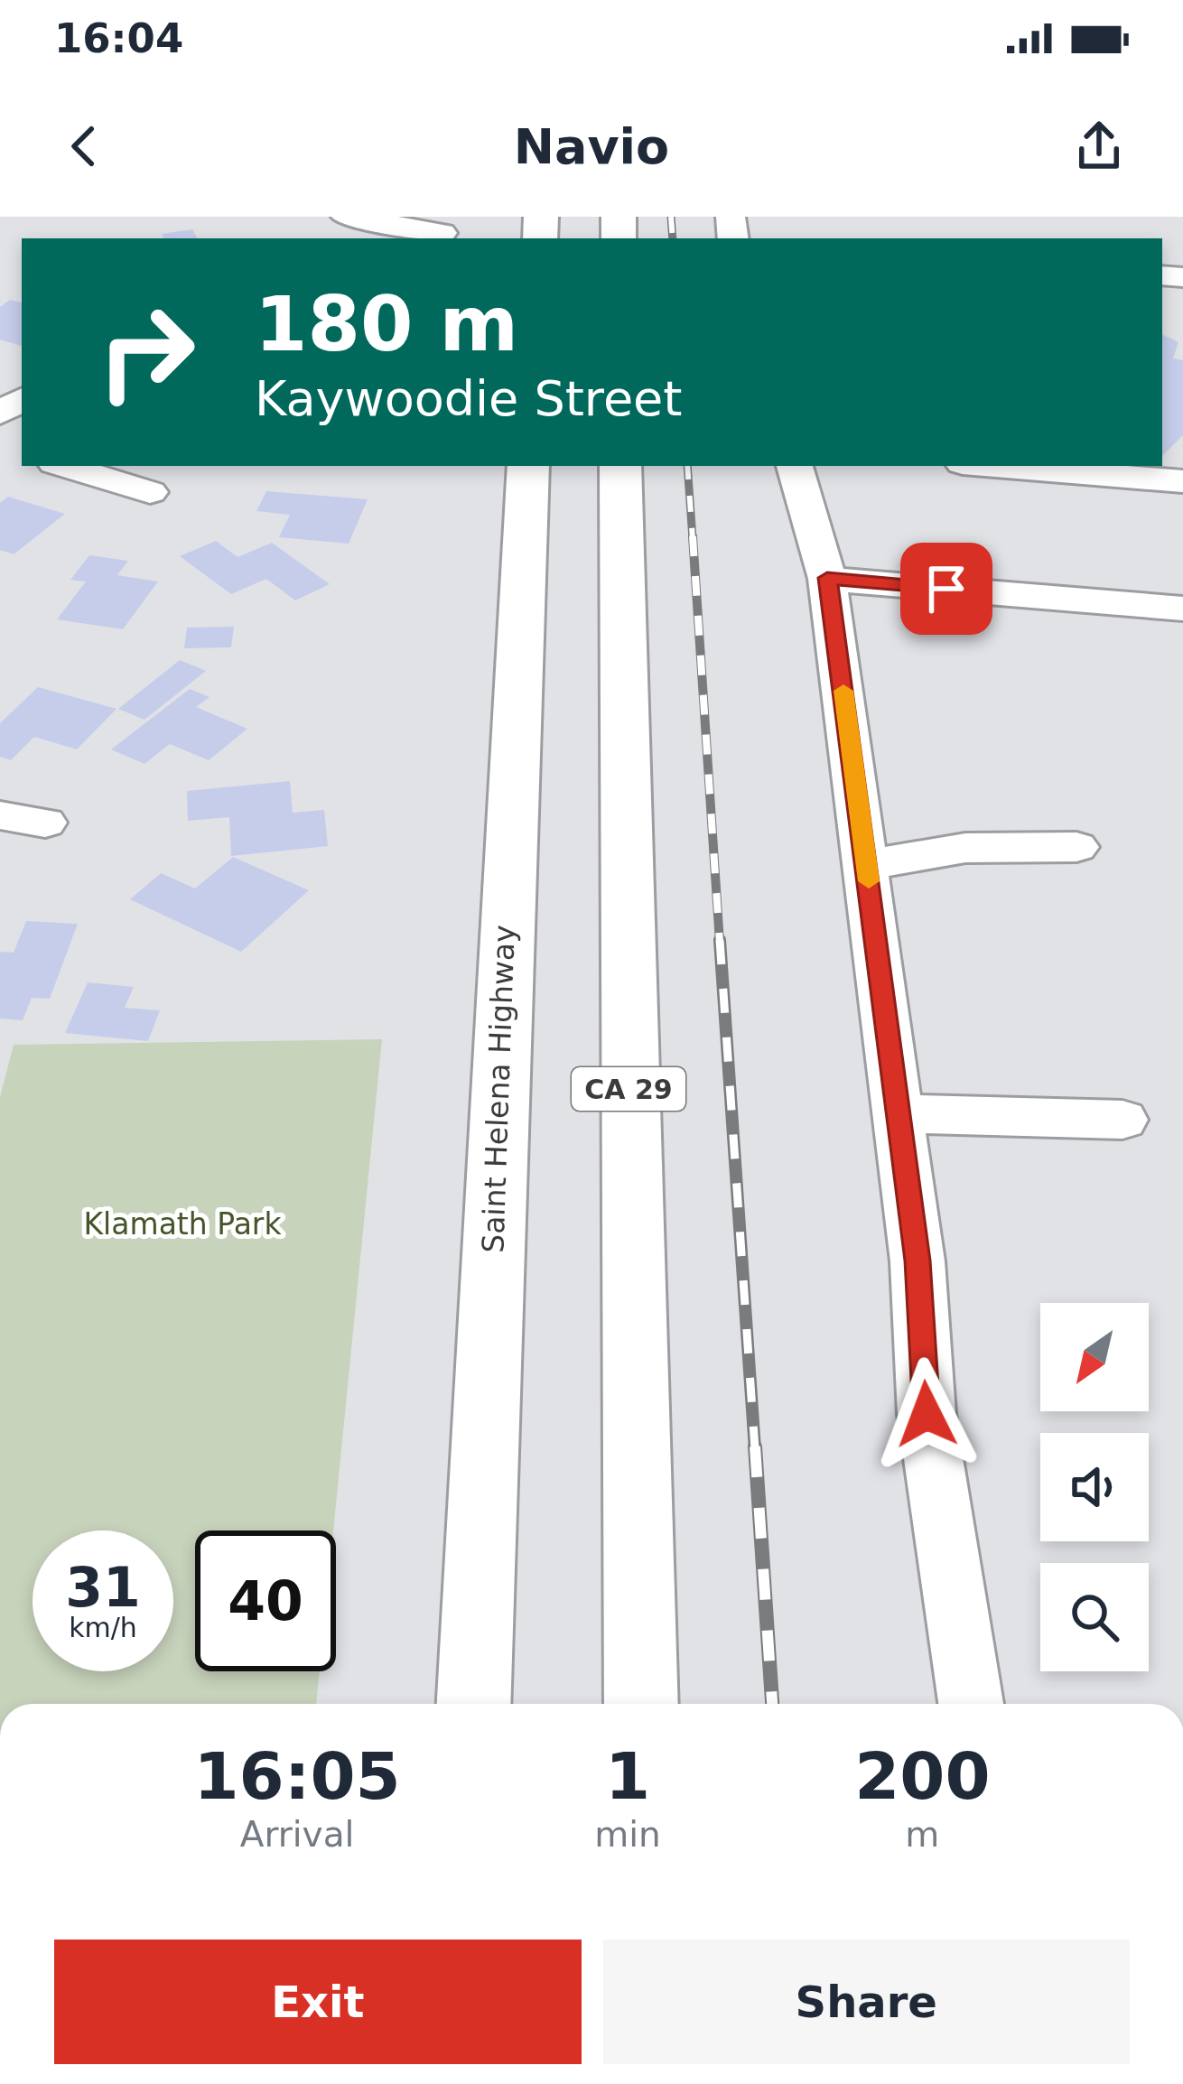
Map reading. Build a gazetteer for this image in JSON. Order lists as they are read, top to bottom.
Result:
{
  "streets": {
    "highway": ["Saint Helena Highway", "CA 29"]
  },
  "parks": ["Klamath Park"],
  "north": "bottom left",
  "page": {
    "status": "16:04",
    "header": "Navio",
    "turn": ["180 m", "Kaywoodie Street"],
    "speed": "31 km/h",
    "limit": "40",
    "eta": [
      "16:05",
      "Arrival",
      "1",
      "min",
      "200",
      "m"
    ],
    "buttons": ["Exit", "Share"]
  }
}
